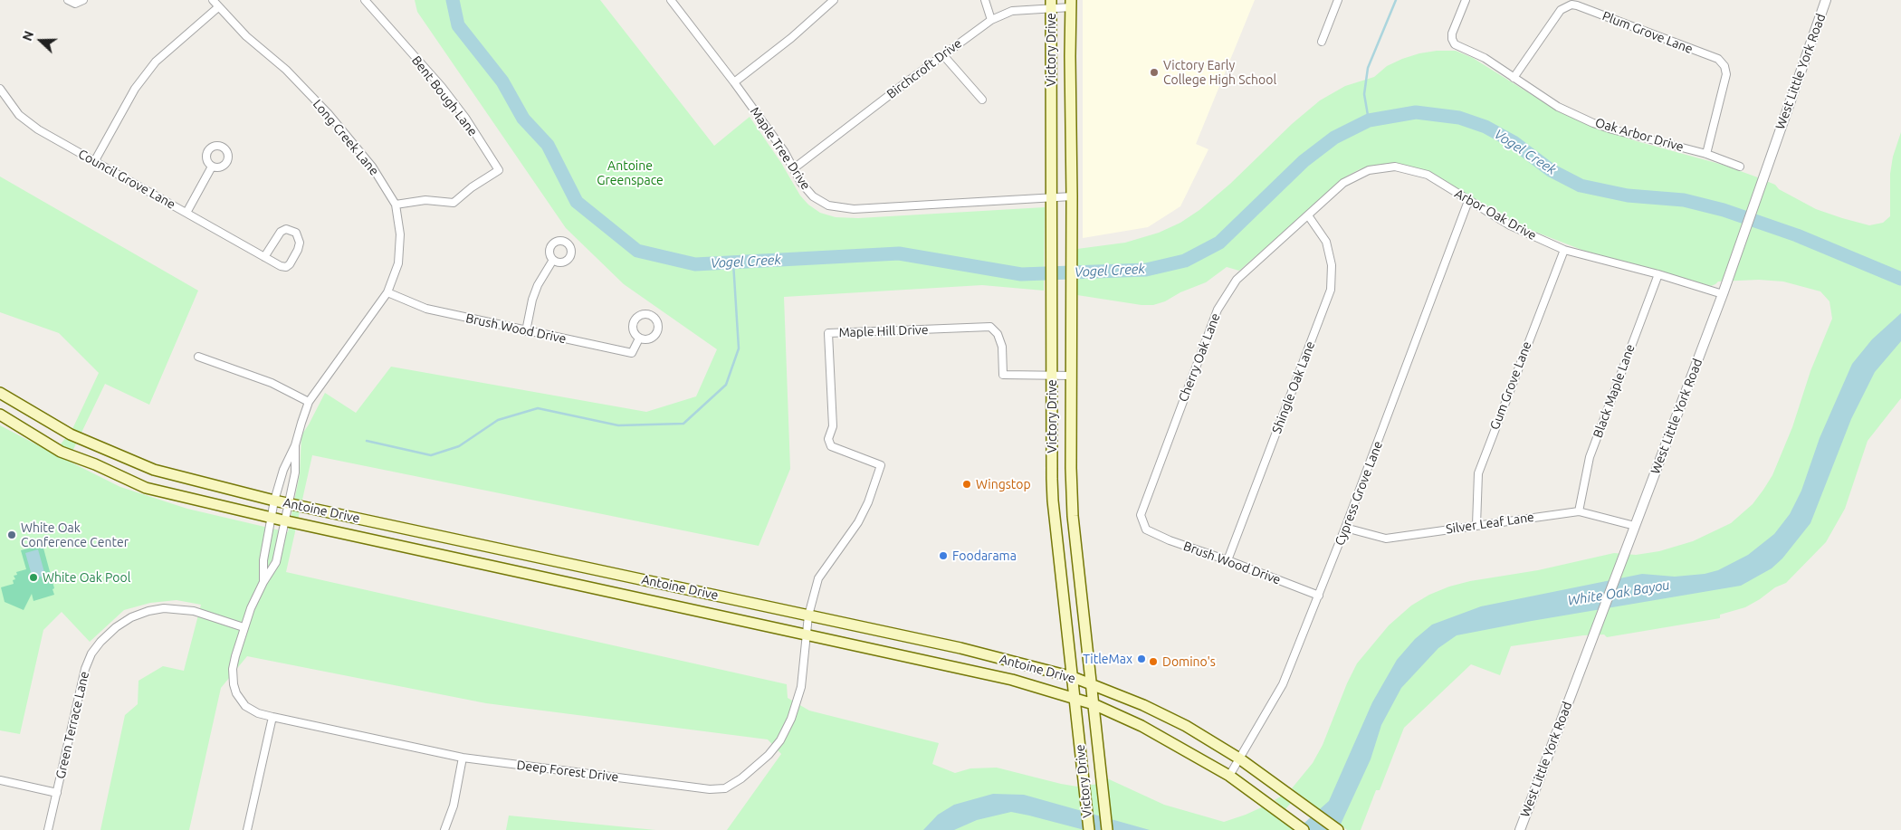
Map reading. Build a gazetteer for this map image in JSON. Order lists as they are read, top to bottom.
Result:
{
  "streets": {
    "main road": ["Victory Drive", "Antoine Drive"],
    "street": [
      "Plum Grove Lane",
      "Birchcroft Drive",
      "West Little York Road",
      "Bent Bough Lane",
      "Oak Arbor Drive",
      "Long Creek Lane",
      "Maple Tree Drive",
      "Council Grove Lane",
      "Arbor Oak Drive",
      "Brush Wood Drive",
      "Maple Hill Drive",
      "Cherry Oak Lane",
      "Gum Grove Lane",
      "Shingle Oak Lane",
      "Black Maple Lane",
      "Cypress Grove Lane",
      "Silver Leaf Lane",
      "Green Terrace Lane",
      "Deep Forest Drive"
    ]
  },
  "crossings": [
    ["Plum Grove Lane", "Oak Arbor Drive"],
    ["Victory Drive", "Birchcroft Drive"],
    ["Victory Drive", "Maple Tree Drive"],
    ["Victory Drive", "Maple Hill Drive"],
    ["Victory Drive", "Antoine Drive"],
    ["Birchcroft Drive", "Maple Tree Drive"],
    ["West Little York Road", "Arbor Oak Drive"],
    ["West Little York Road", "Silver Leaf Lane"],
    ["Bent Bough Lane", "Long Creek Lane"],
    ["Long Creek Lane", "Brush Wood Drive"],
    ["Long Creek Lane", "Antoine Drive"],
    ["Long Creek Lane", "Green Terrace Lane"],
    ["Long Creek Lane", "Deep Forest Drive"],
    ["Arbor Oak Drive", "Cherry Oak Lane"],
    ["Arbor Oak Drive", "Gum Grove Lane"],
    ["Arbor Oak Drive", "Shingle Oak Lane"],
    ["Arbor Oak Drive", "Black Maple Lane"],
    ["Arbor Oak Drive", "Cypress Grove Lane"],
    ["Brush Wood Drive", "Cherry Oak Lane"],
    ["Brush Wood Drive", "Shingle Oak Lane"],
    ["Brush Wood Drive", "Cypress Grove Lane"],
    ["Maple Hill Drive", "Antoine Drive"],
    ["Maple Hill Drive", "Deep Forest Drive"],
    ["Cherry Oak Lane", "Shingle Oak Lane"],
    ["Gum Grove Lane", "Silver Leaf Lane"],
    ["Black Maple Lane", "Silver Leaf Lane"],
    ["Cypress Grove Lane", "Antoine Drive"],
    ["Cypress Grove Lane", "Silver Leaf Lane"],
    ["Antoine Drive", "Deep Forest Drive"]
  ],
  "water": ["Vogel Creek", "White Oak Bayou"],
  "parks": ["Antoine Greenspace"],
  "places": [
    "Victory Early College High School",
    "Wingstop",
    "White Oak Conference Center",
    "Foodarama",
    "White Oak Pool",
    "TitleMax",
    "Domino's"
  ],
  "north": "left"
}
